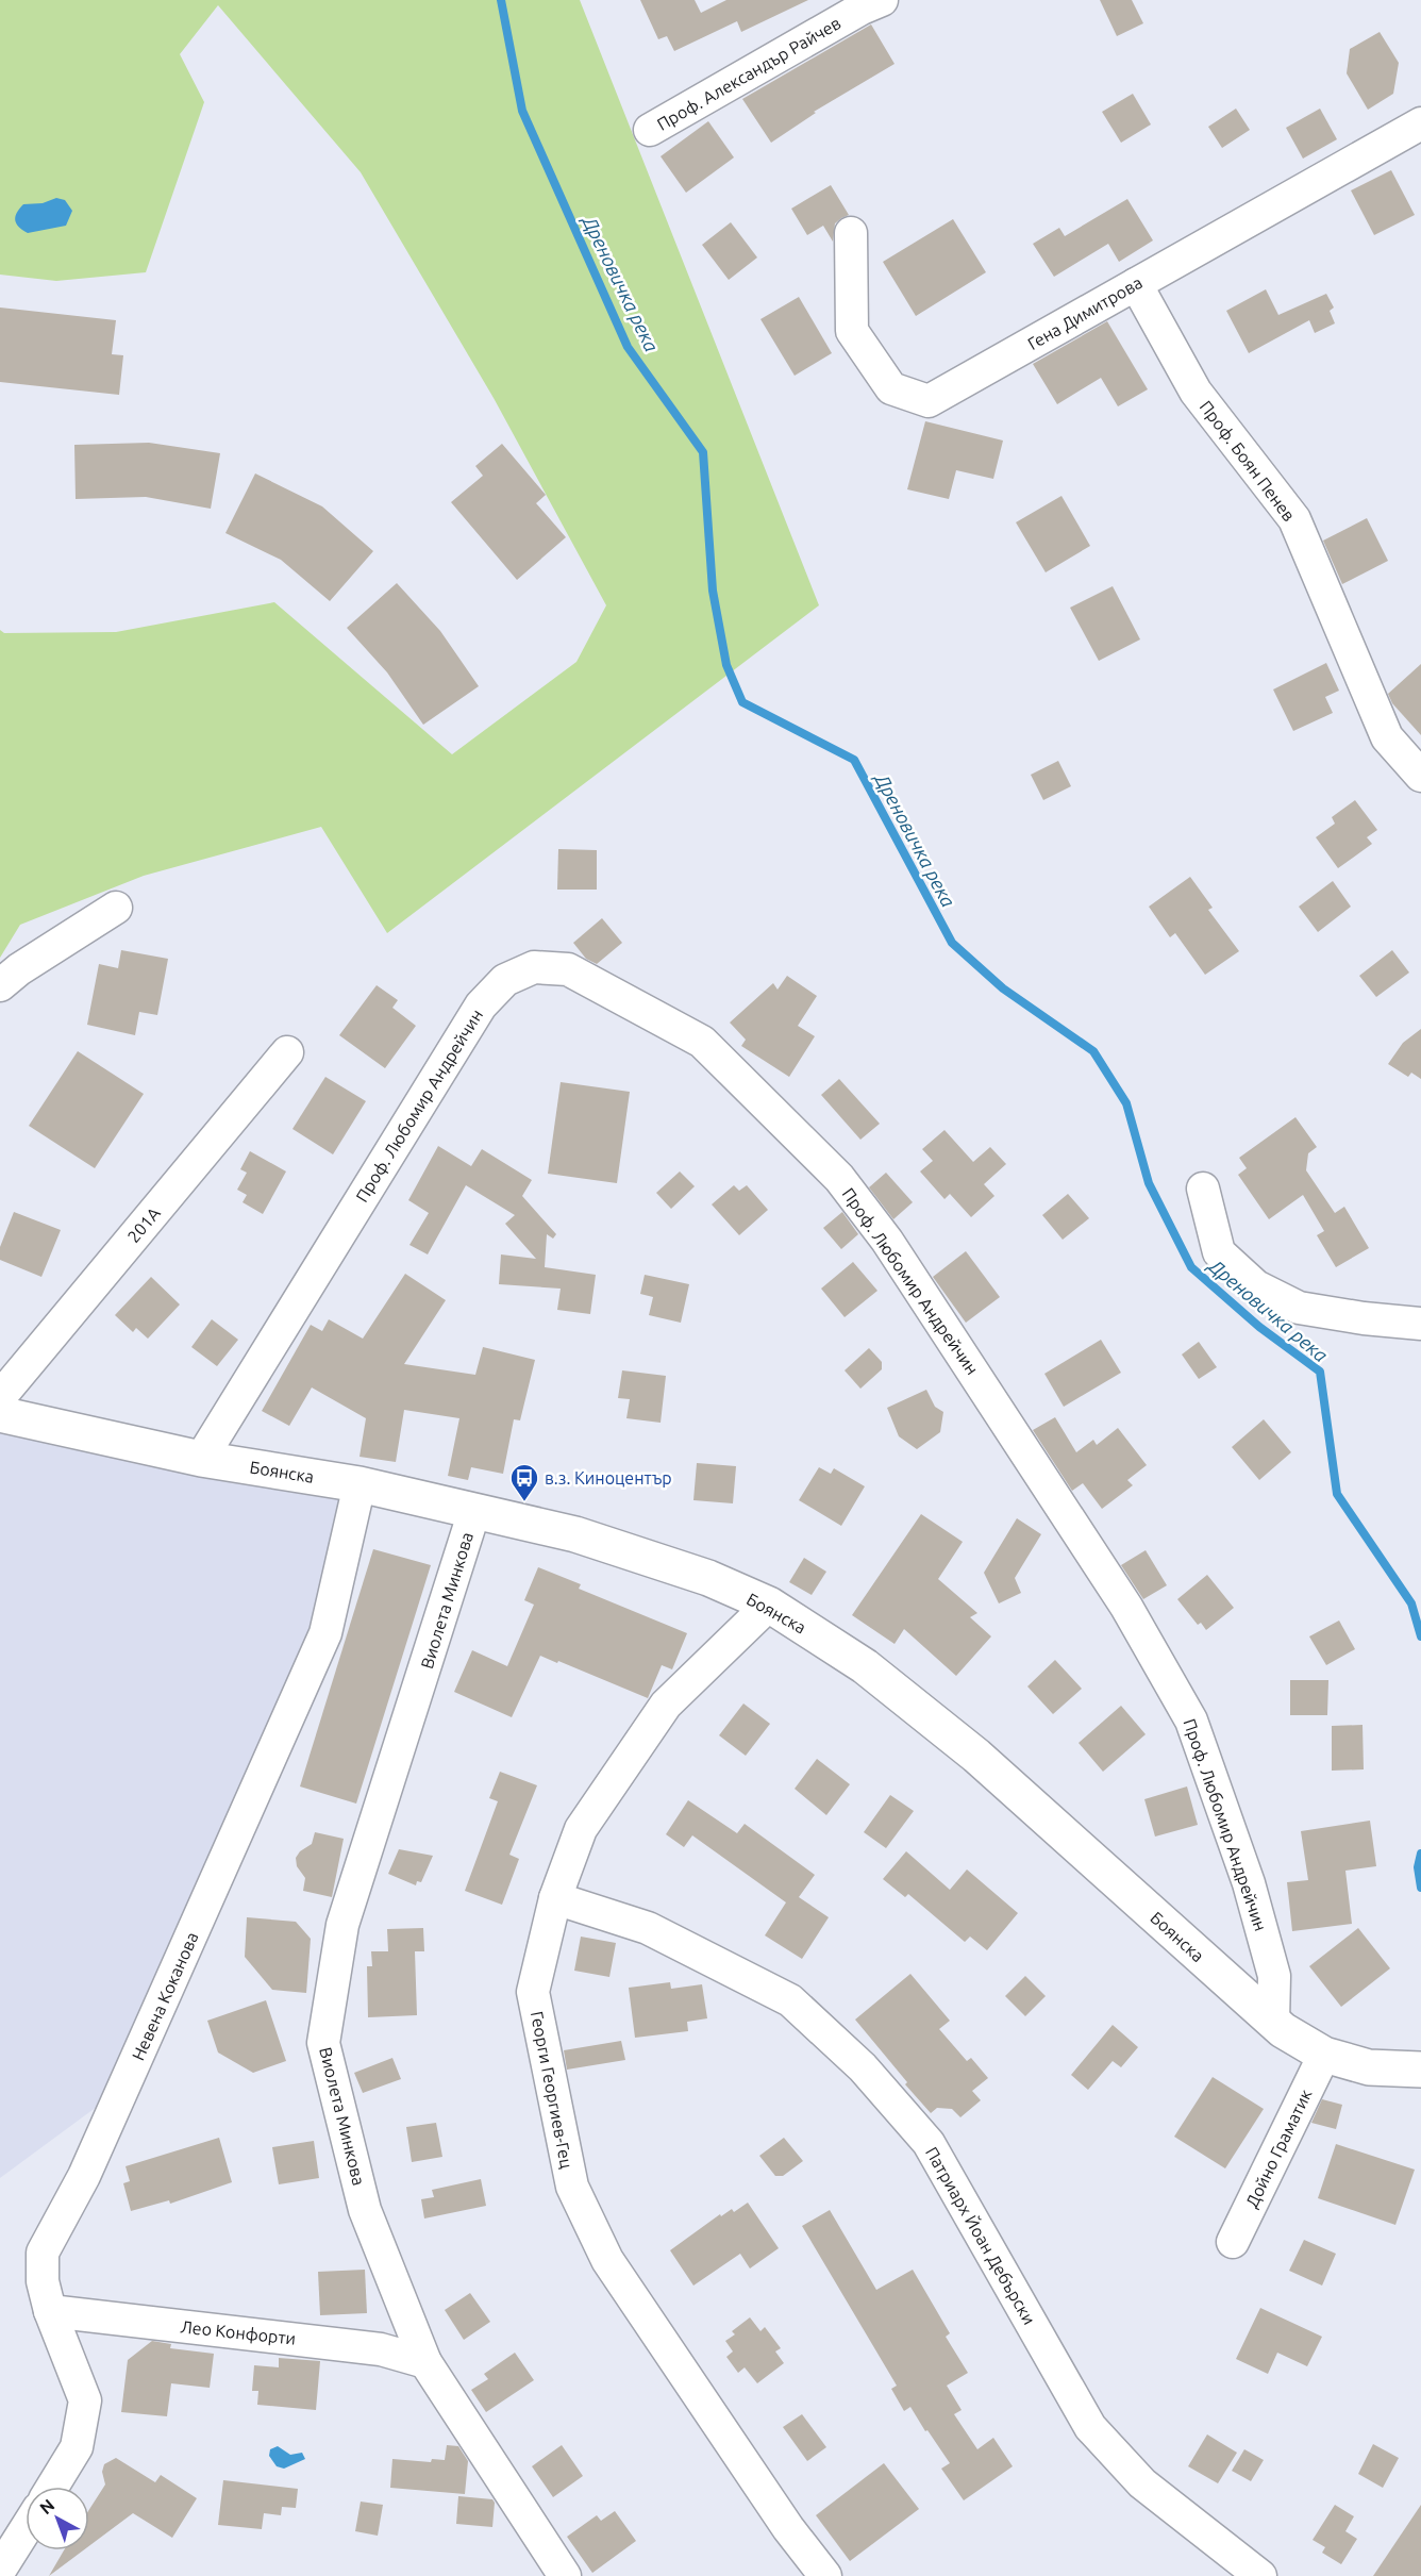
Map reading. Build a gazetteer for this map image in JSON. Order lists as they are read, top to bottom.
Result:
{
  "streets": {
    "main road": ["Боянска"],
    "street": [
      "Проф. Александър Райчев",
      "Гена Димитрова",
      "Проф. Боян Пенев",
      "Проф. Любомир Андрейчин",
      "201А",
      "Виолета Минкова",
      "Невена Коканова",
      "Георги Георгиев-Гец",
      "Дойно Граматик",
      "Патриарх Йоан Дебърски",
      "Лео Конфорти"
    ]
  },
  "crossings": [
    ["Гена Димитрова", "Проф. Боян Пенев"],
    ["Проф. Любомир Андрейчин", "Боянска"],
    ["Боянска", "Виолета Минкова"],
    ["Боянска", "Невена Коканова"],
    ["Боянска", "Георги Георгиев-Гец"],
    ["Боянска", "Дойно Граматик"],
    ["Виолета Минкова", "Лео Конфорти"],
    ["Невена Коканова", "Лео Конфорти"],
    ["Георги Георгиев-Гец", "Патриарх Йоан Дебърски"]
  ],
  "water": ["Дреновичка река"],
  "places": {
    "bus stop": ["в.з. Киноцентър"]
  },
  "north": "top left"
}
